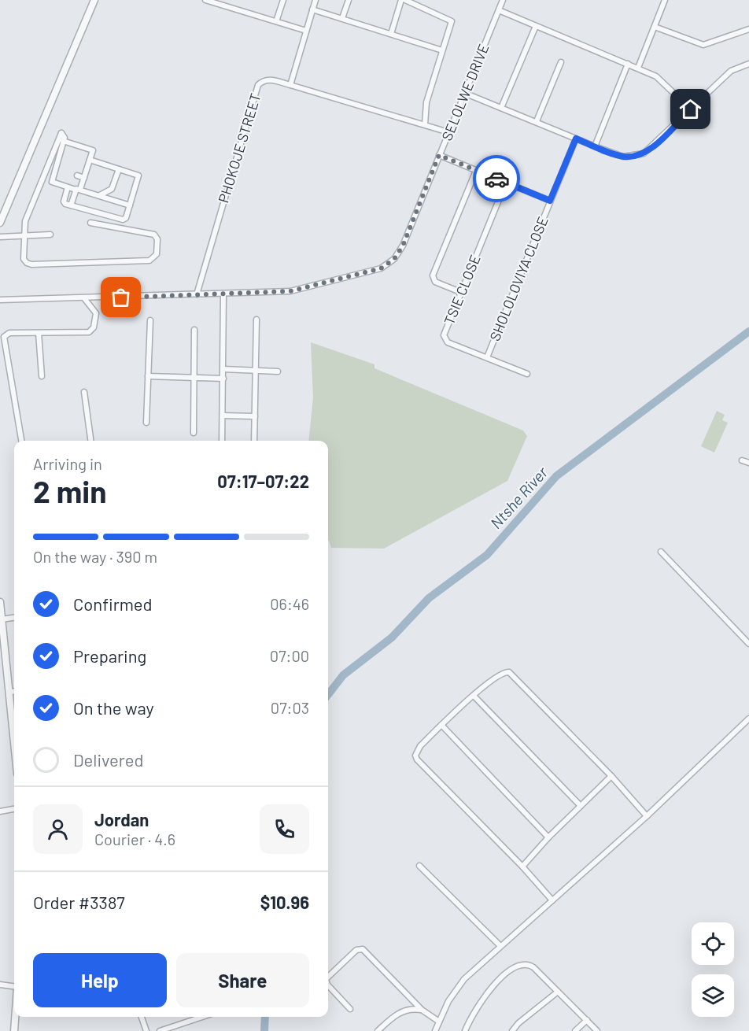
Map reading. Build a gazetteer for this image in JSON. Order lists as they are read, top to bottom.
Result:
{
  "streets": {
    "street": [
      "SELOLWE DRIVE",
      "PHOKOJE STREET",
      "SHOLOLOVIYA CLOSE",
      "TSIE CLOSE"
    ]
  },
  "crossings": [
    ["SELOLWE DRIVE", "PHOKOJE STREET"],
    ["SHOLOLOVIYA CLOSE", "TSIE CLOSE"]
  ],
  "water": ["Ntshe River"],
  "page": {
    "heading": ["2 min", "Arriving in", "07:17–07:22"],
    "panel": [
      "Jordan",
      "Courier · 4.6",
      "Order #3387",
      "$10.96"
    ],
    "bar": "On the way · 390 m",
    "list": [
      ["Confirmed", "06:46"],
      ["Preparing", "07:00"],
      ["On the way", "07:03"],
      "Delivered"
    ],
    "buttons": ["Help", "Share"]
  }
}
